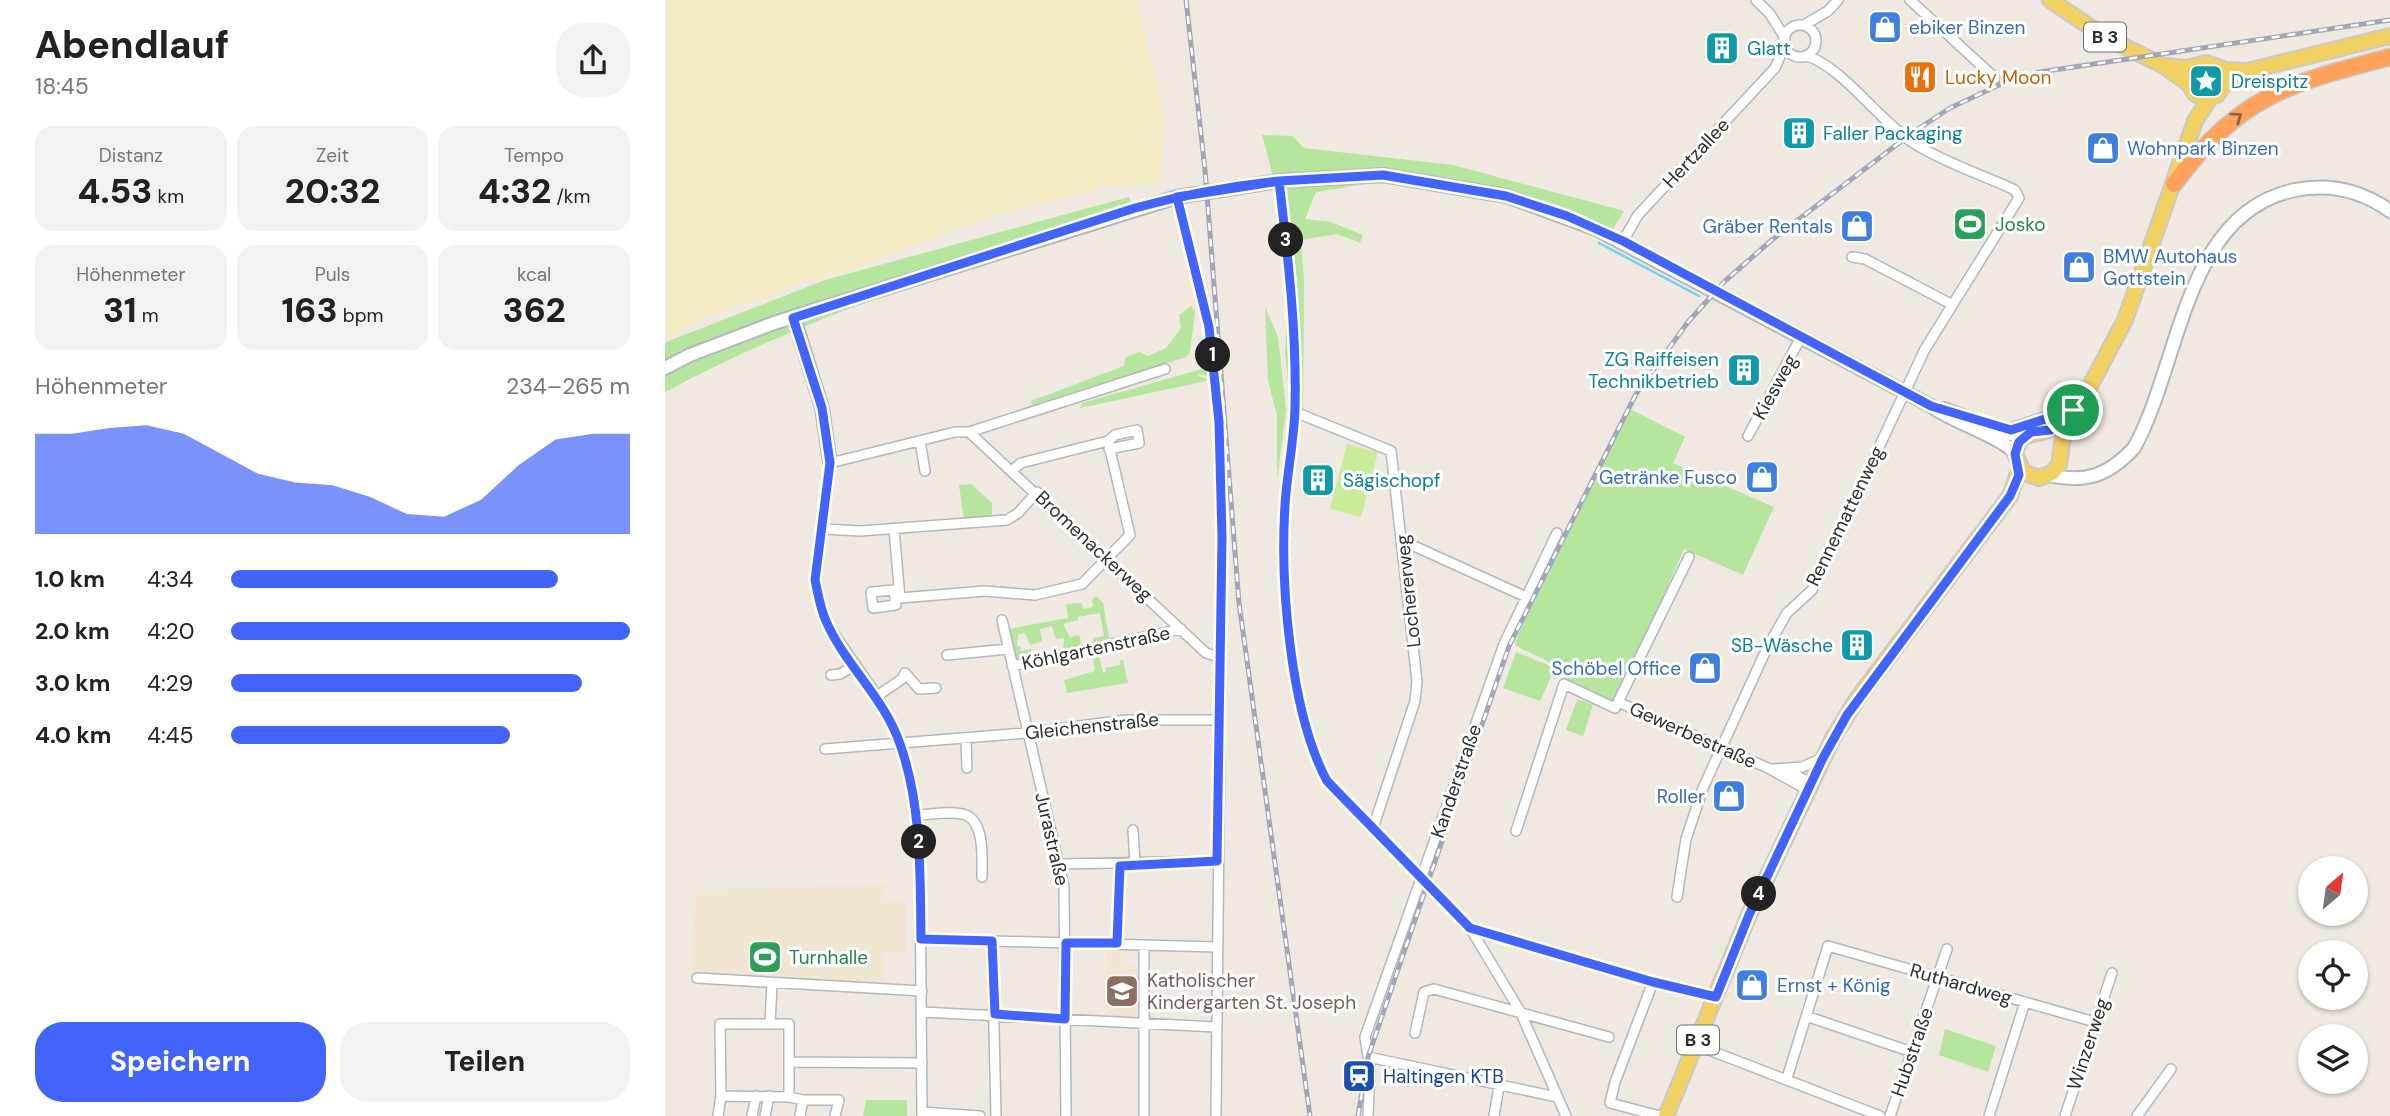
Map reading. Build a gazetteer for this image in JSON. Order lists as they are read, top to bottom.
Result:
{
  "streets": {
    "main road": ["B 3"],
    "street": [
      "Hertzallee",
      "Kiesweg",
      "Rennemattenweg",
      "Bromenackerweg",
      "Lochererweg",
      "Köhlgartenstraße",
      "Gleichenstraße",
      "Gewerbestraße",
      "Kanderstraße",
      "Jurastraße",
      "Ruthardweg",
      "Winzerweg",
      "Hubstraße"
    ]
  },
  "crossings": [
    ["B 3", "Gewerbestraße"],
    ["Rennemattenweg", "Gewerbestraße"],
    ["Bromenackerweg", "Köhlgartenstraße"],
    ["Köhlgartenstraße", "Jurastraße"],
    ["Gleichenstraße", "Jurastraße"],
    ["Ruthardweg", "Winzerweg"],
    ["Ruthardweg", "Hubstraße"]
  ],
  "places": {
    "shop": [
      "ebiker Binzen",
      "Wohnpark Binzen",
      "Gräber Rentals",
      "BMW Autohaus Gottstein",
      "Getränke Fusco",
      "Schöbel Office",
      "Roller",
      "Ernst + König"
    ],
    "building": [
      "Glatt",
      "Faller Packaging",
      "ZG Raiffeisen Technikbetrieb",
      "Sägischopf",
      "SB-Wäsche"
    ],
    "restaurant": ["Lucky Moon"],
    "place": ["Dreispitz"],
    "sports": ["Josko", "Turnhalle"],
    "school or university": ["Katholischer Kindergarten St. Joseph"],
    "station": ["Haltingen KTB"]
  },
  "north": "top right",
  "page": {
    "heading": ["Abendlauf", "18:45"],
    "stats": [
      ["Distanz", "4.53 km"],
      ["Zeit", "20:32"],
      ["Tempo", "4:32 /km"],
      ["Höhenmeter", "31 m"],
      ["Puls", "163 bpm"],
      ["kcal", "362"]
    ],
    "pins": [
      "3",
      "1",
      "2",
      "4"
    ],
    "chart": ["Höhenmeter", "234–265 m"],
    "list": [
      {
        "name": "1.0 km",
        "note": "4:34"
      },
      {
        "name": "2.0 km",
        "note": "4:20"
      },
      {
        "name": "3.0 km",
        "note": "4:29"
      },
      {
        "name": "4.0 km",
        "note": "4:45"
      }
    ],
    "buttons": ["Speichern", "Teilen"]
  }
}
